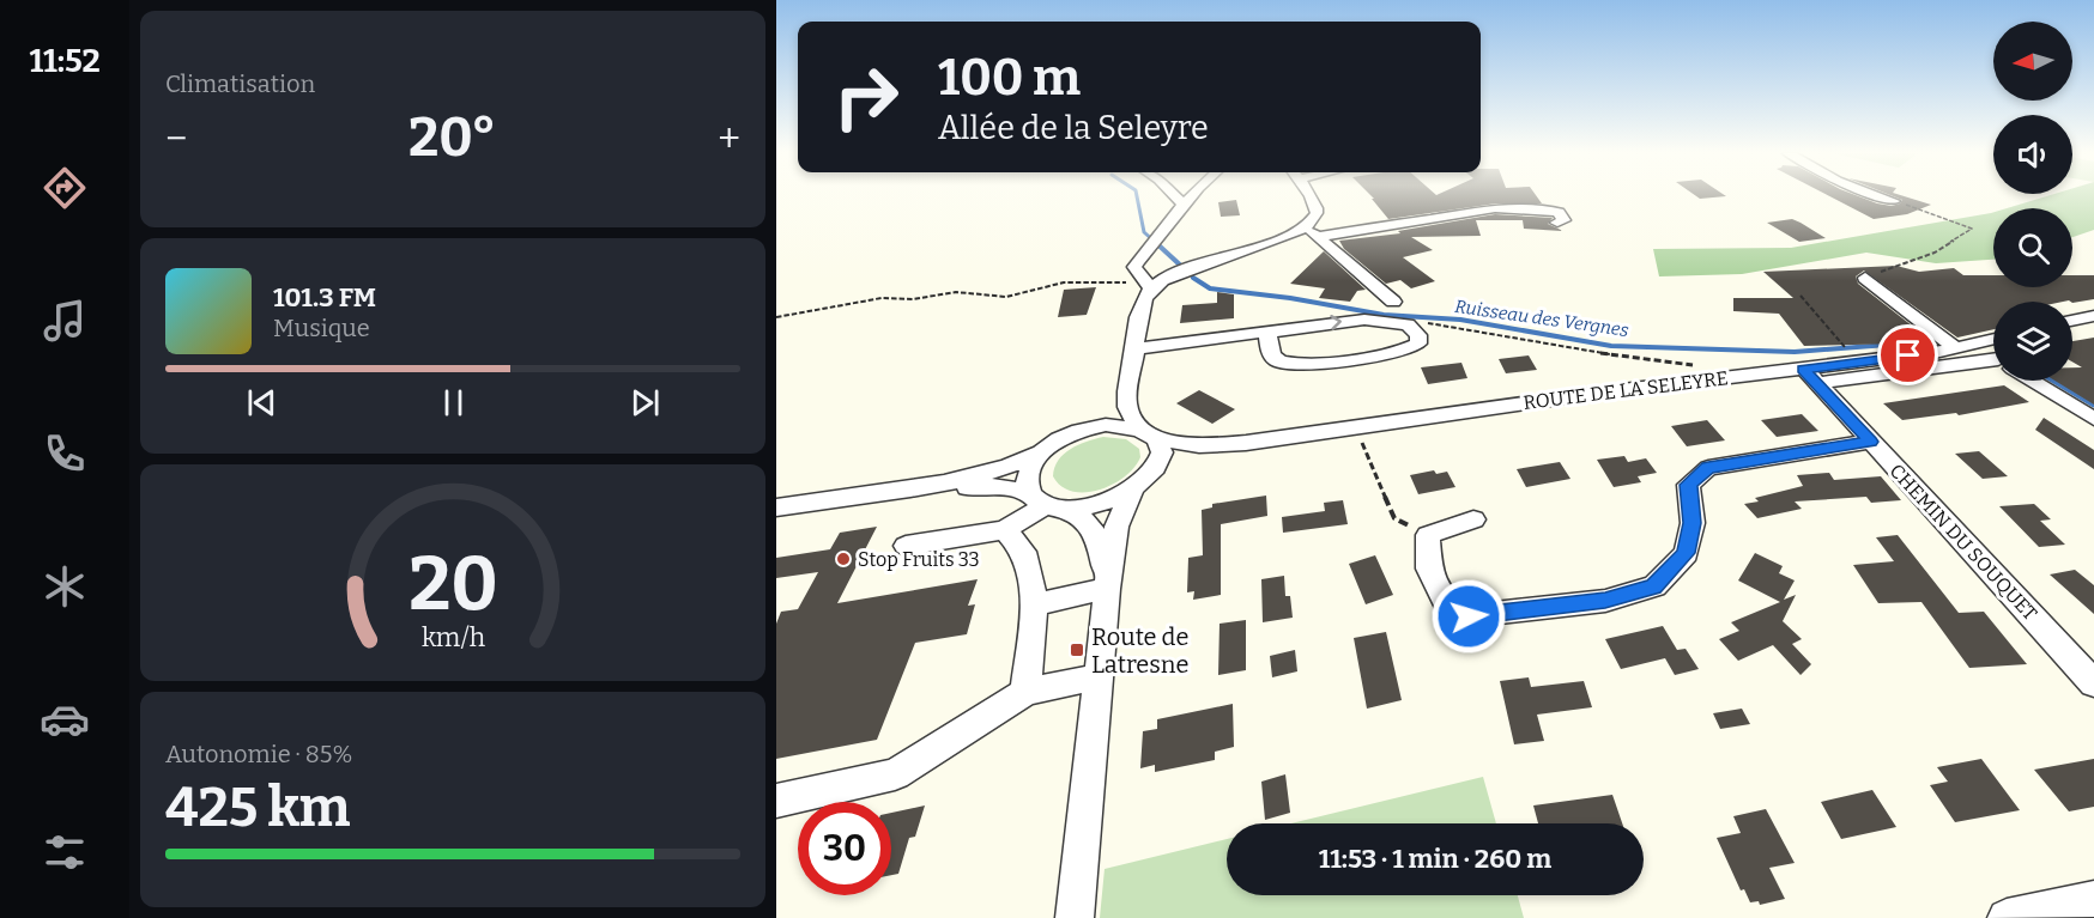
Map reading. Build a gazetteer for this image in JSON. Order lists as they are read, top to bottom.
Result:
{
  "streets": {
    "street": ["ROUTE DE LA SELEYRE", "CHEMIN DU SOUQUET"]
  },
  "crossings": [
    ["ROUTE DE LA SELEYRE", "CHEMIN DU SOUQUET"]
  ],
  "water": ["Ruisseau des Vergnes"],
  "places": {
    "other": ["Stop Fruits 33"],
    "transit": ["Route de Latresne"]
  },
  "north": "left",
  "page": {
    "tabs": "11:52",
    "tile": [
      "Climatisation",
      ["Autonomie · 85%", "425 km"]
    ],
    "turn": ["100 m", "Allée de la Seleyre"],
    "heat": ["−", "20°", "+"],
    "song": ["101.3 FM", "Musique"],
    "limit": "30",
    "trip": "11:53 · 1 min · 260 m",
    "gauge": ["20", "km/h"]
  }
}
